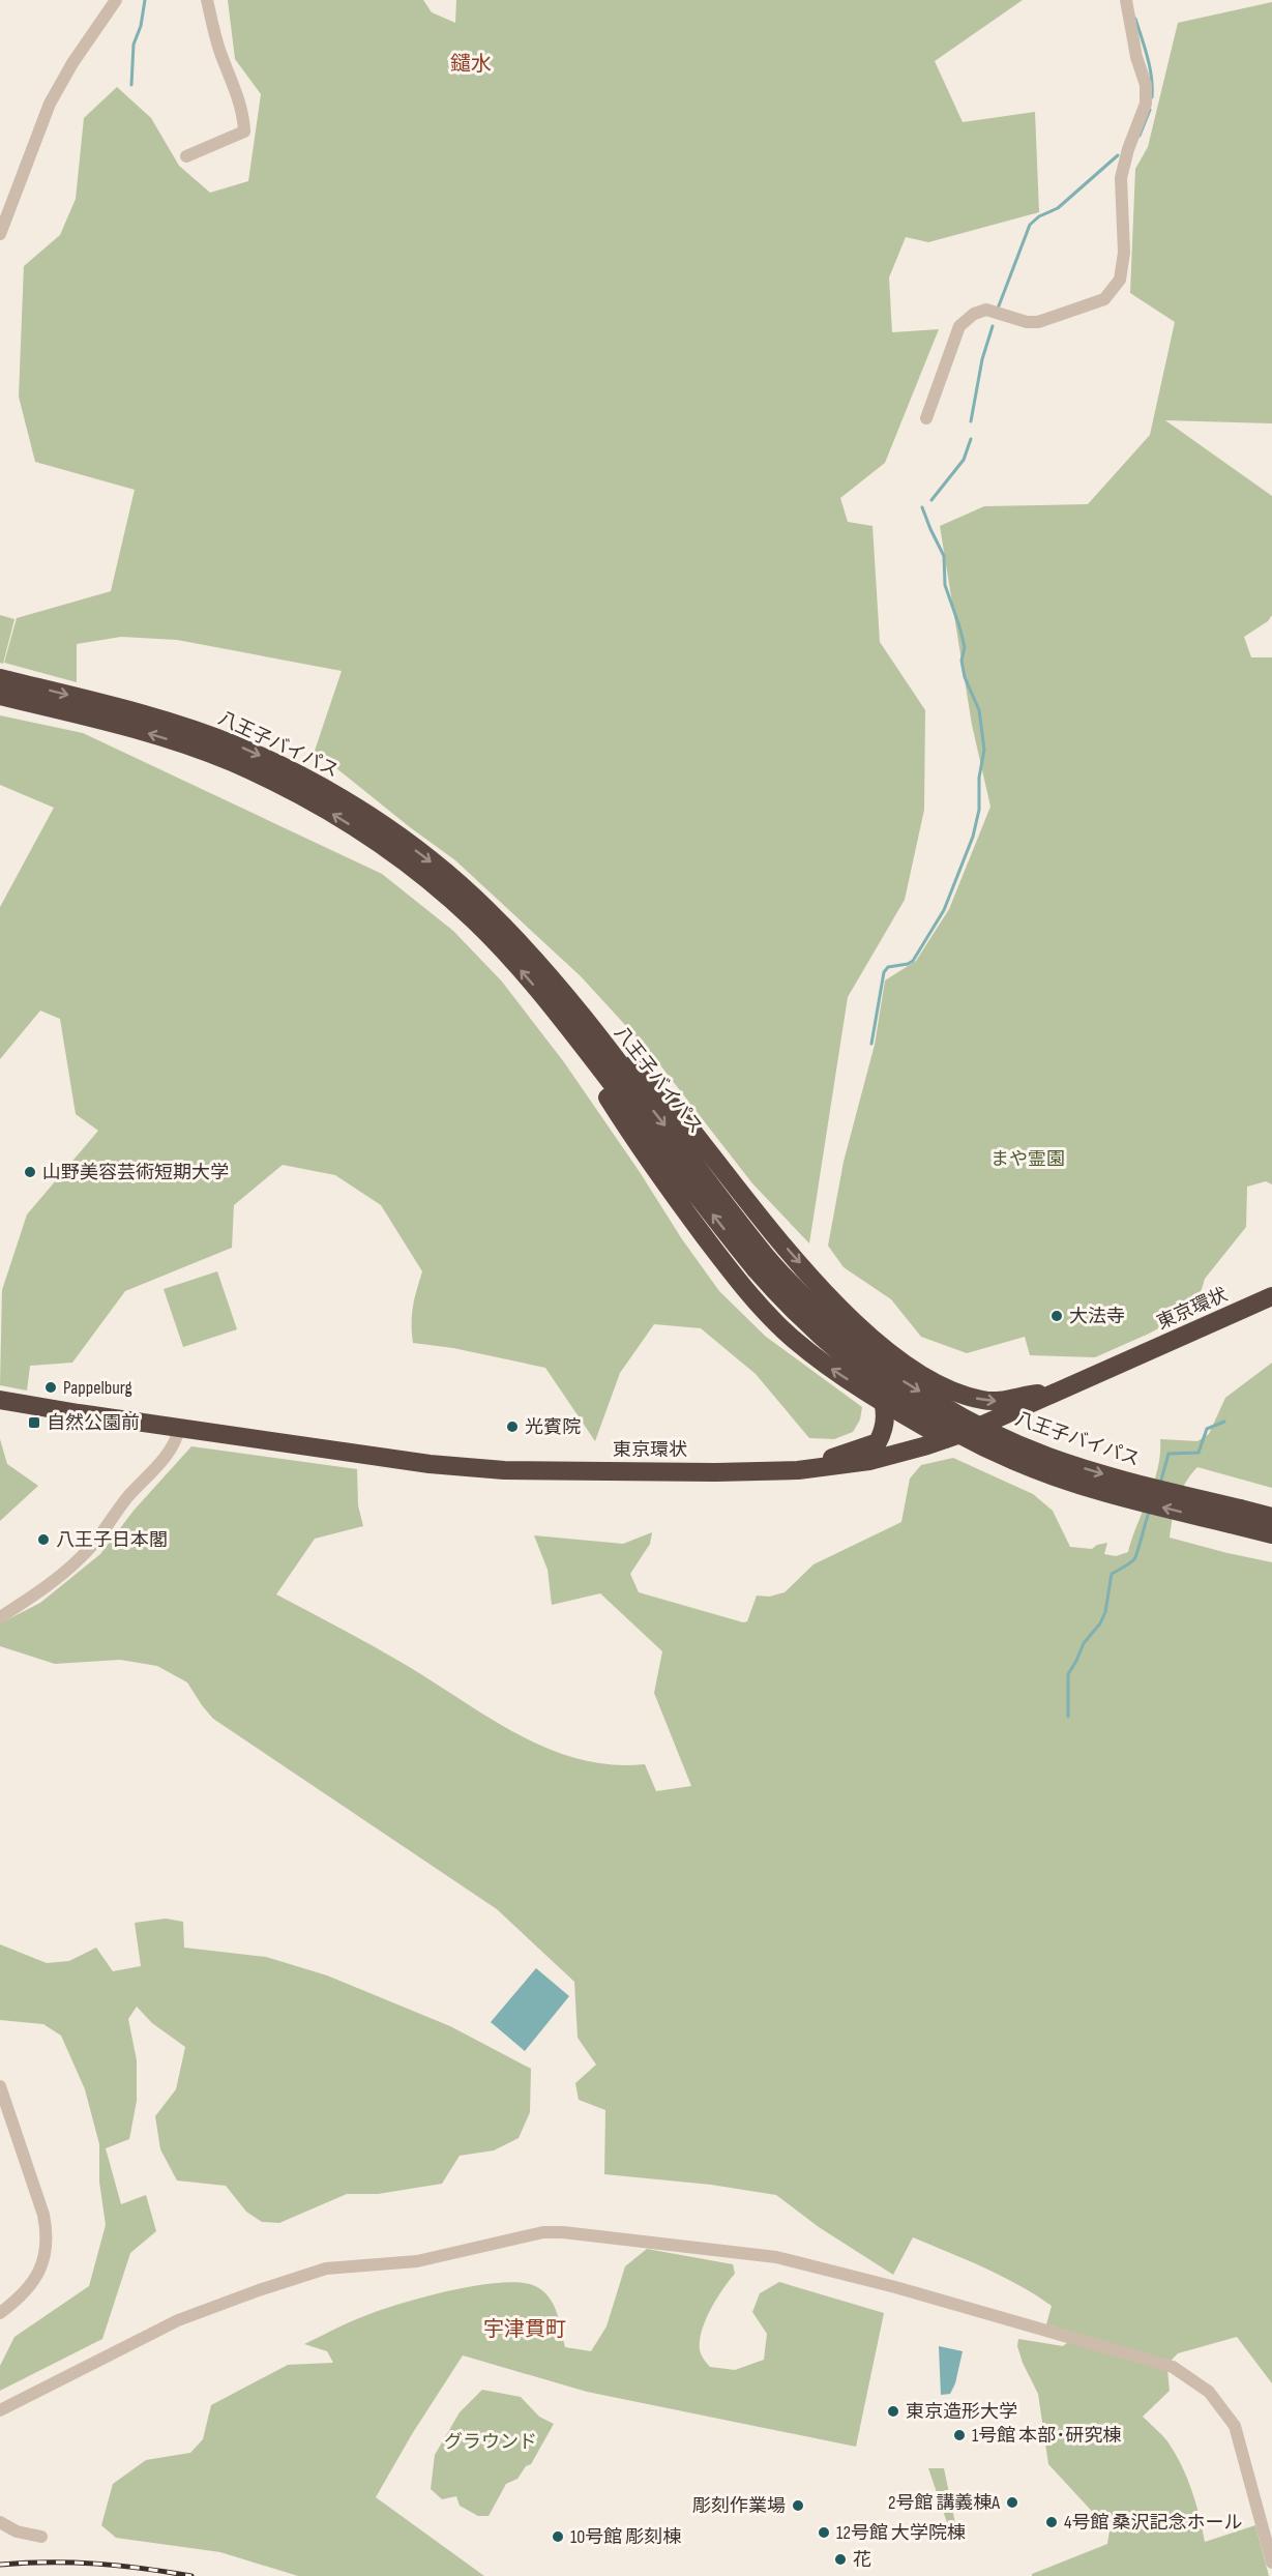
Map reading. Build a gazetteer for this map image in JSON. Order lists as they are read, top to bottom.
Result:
{
  "streets": {
    "highway": ["八王子バイパス", "東京環状"]
  },
  "districts": ["鑓水", "宇津貫町"],
  "parks": ["まや霊園", "グラウンド"],
  "places": {
    "other": [
      "山野美容芸術短期大学",
      "大法寺",
      "Pappelburg",
      "光賓院",
      "八王子日本閣",
      "東京造形大学",
      "1号館 本部･研究棟",
      "2号館 講義棟A",
      "彫刻作業場",
      "4号館 桑沢記念ホール",
      "12号館 大学院棟",
      "10号館 彫刻棟",
      "花"
    ],
    "transit": ["自然公園前"]
  }
}
